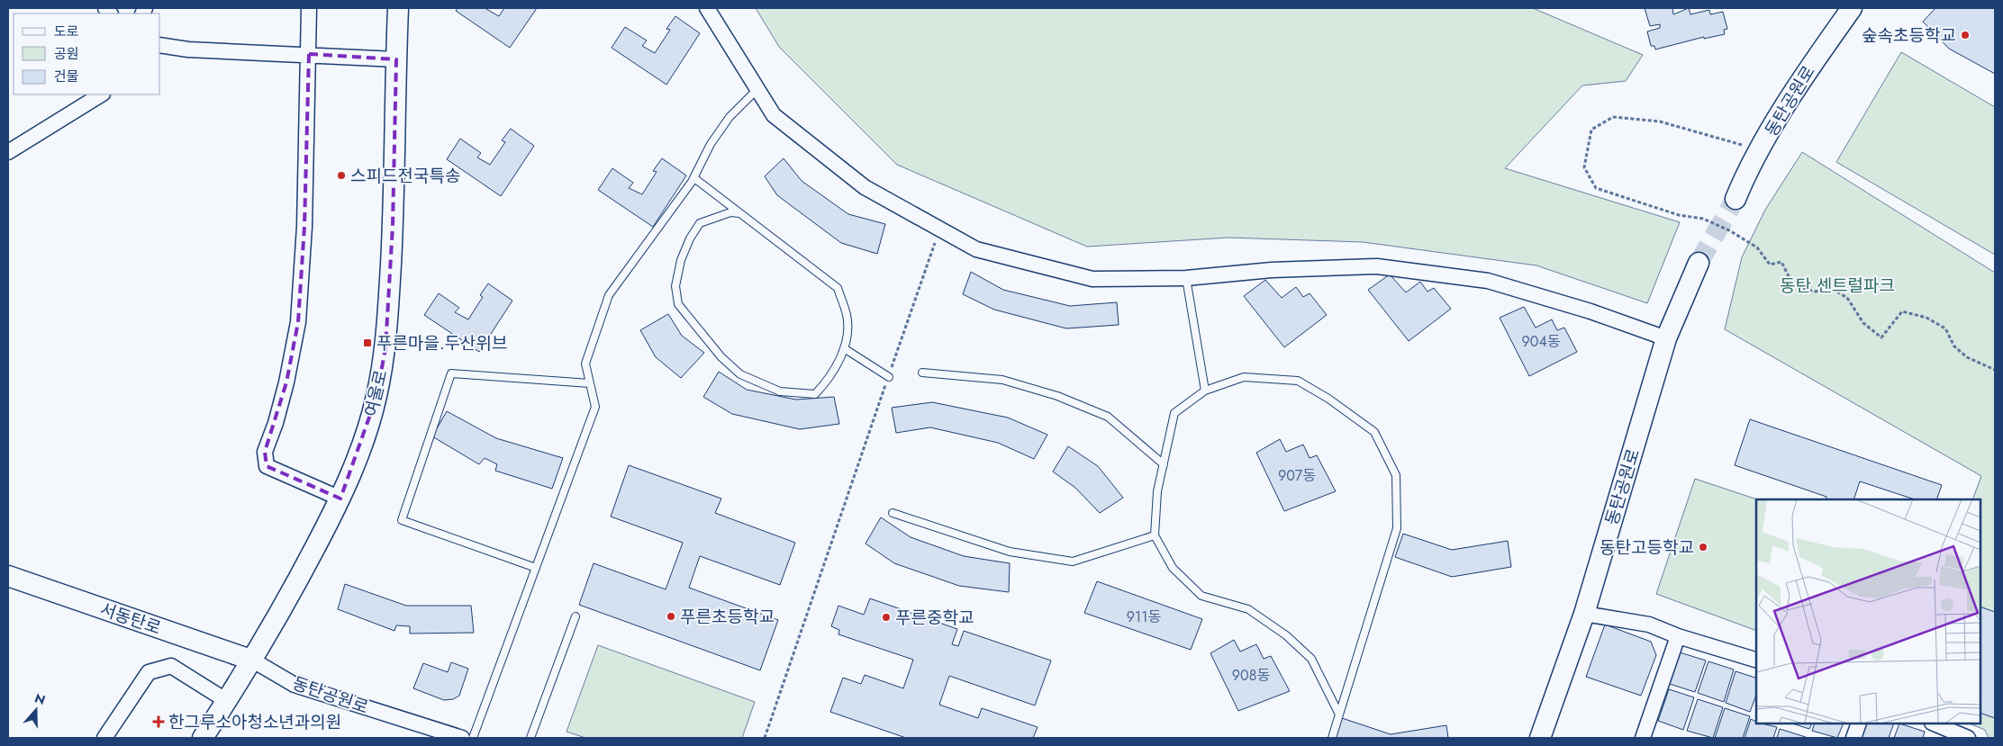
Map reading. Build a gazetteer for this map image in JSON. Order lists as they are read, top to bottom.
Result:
{
  "streets": {
    "street": ["동탄공원로", "여울로", "서동탄로"]
  },
  "crossings": [
    ["동탄공원로", "여울로"],
    ["동탄공원로", "서동탄로"],
    ["여울로", "서동탄로"]
  ],
  "parks": ["동탄 센트럴파크"],
  "places": {
    "other": [
      "숲속초등학교",
      "스피드전국특송",
      "동탄고등학교",
      "푸른초등학교",
      "푸른중학교"
    ],
    "transit": ["푸른마을.두산위브"],
    "health": ["한그루소아청소년과의원"]
  },
  "house_numbers": [
    "904동",
    "907동",
    "911동",
    "908동"
  ],
  "legend": ["도로", "공원", "건물"],
  "north": "top"
}
